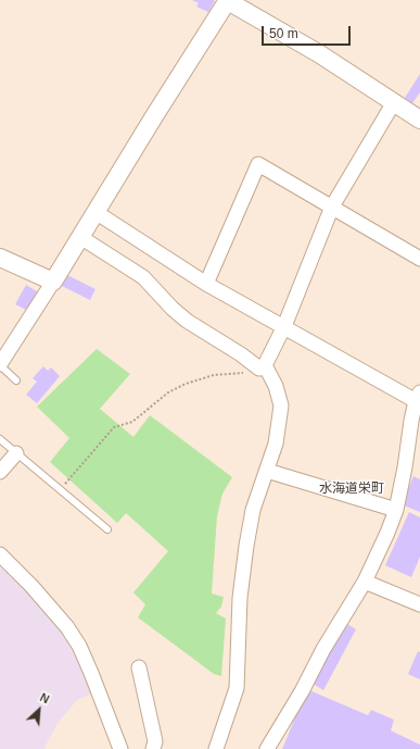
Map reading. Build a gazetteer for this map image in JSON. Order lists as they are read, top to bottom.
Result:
{
  "districts": ["水海道栄町"],
  "scale_bar": "50 m",
  "north": "top right"
}
